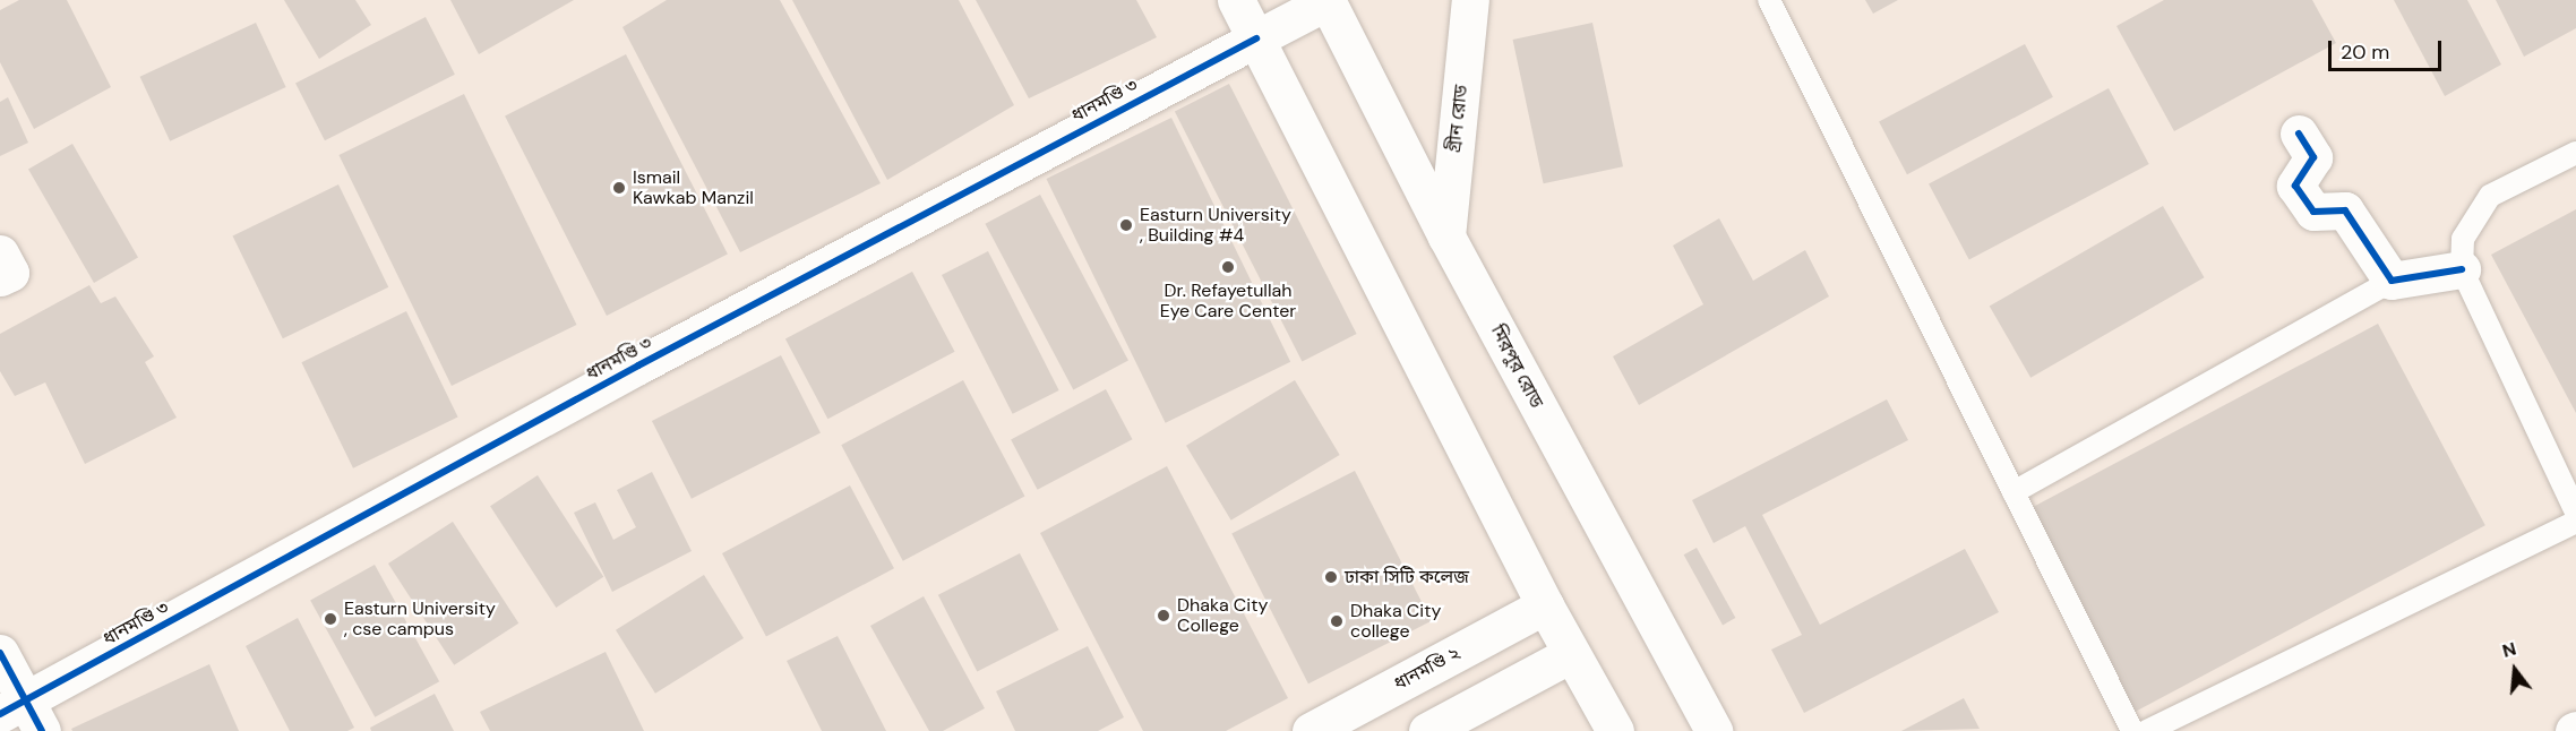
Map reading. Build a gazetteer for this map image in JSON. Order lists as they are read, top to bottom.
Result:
{
  "streets": {
    "main road": [
      "ধানমণ্ডি ৩",
      "গ্রীন রোড",
      "মিরপুর রোড",
      "ধানমণ্ডি ২"
    ]
  },
  "crossings": [
    ["ধানমণ্ডি ৩", "মিরপুর রোড"],
    ["গ্রীন রোড", "মিরপুর রোড"]
  ],
  "places": [
    "Ismail Kawkab Manzil",
    "Easturn University , Building #4",
    "Dr. Refayetullah Eye Care Center",
    "ঢাকা সিটি কলেজ",
    "Dhaka City College",
    "Easturn University , cse campus",
    "Dhaka City college"
  ],
  "scale_bar": "20 m",
  "north": "top"
}
